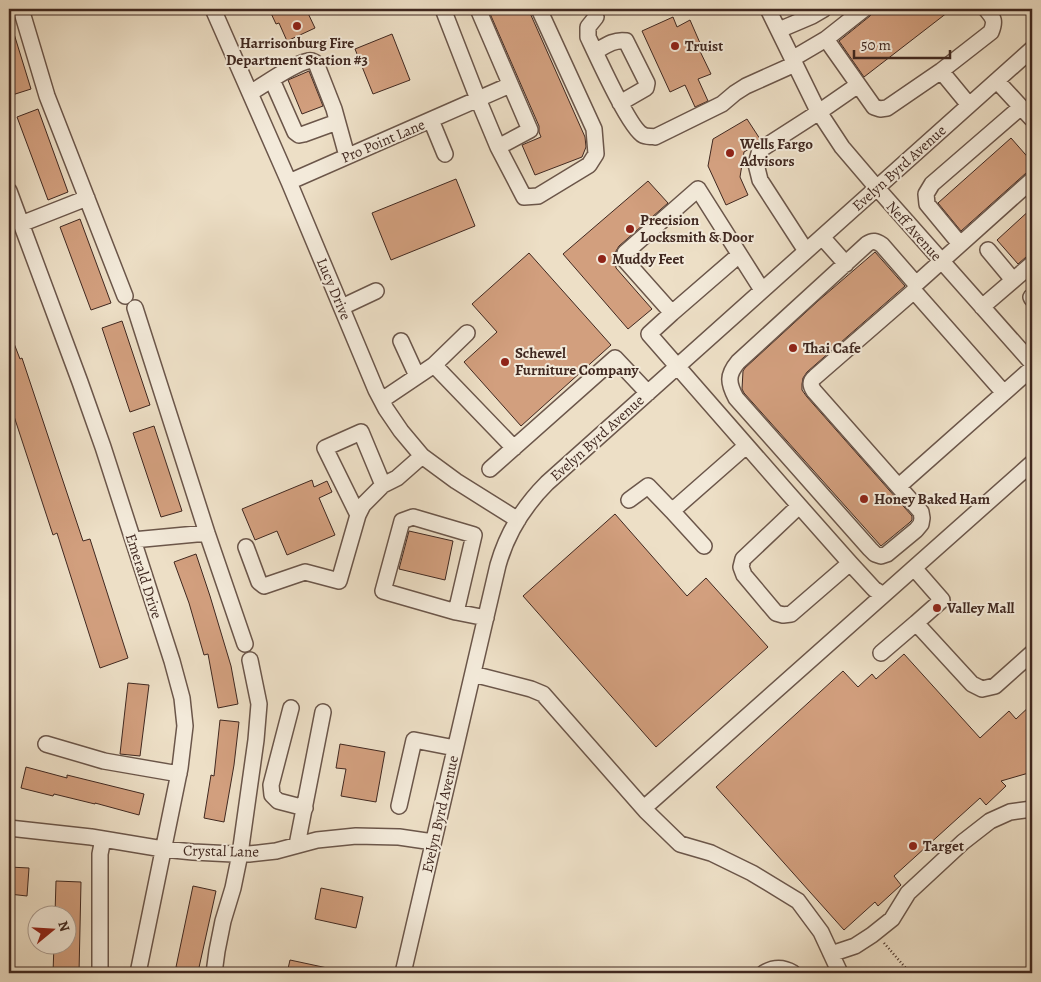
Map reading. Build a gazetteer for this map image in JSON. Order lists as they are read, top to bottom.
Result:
{
  "streets": {
    "street": [
      "Pro Point Lane",
      "Evelyn Byrd Avenue",
      "Neff Avenue",
      "Lucy Drive",
      "Emerald Drive",
      "Crystal Lane"
    ]
  },
  "crossings": [
    ["Pro Point Lane", "Lucy Drive"],
    ["Evelyn Byrd Avenue", "Neff Avenue"],
    ["Evelyn Byrd Avenue", "Lucy Drive"],
    ["Evelyn Byrd Avenue", "Crystal Lane"],
    ["Emerald Drive", "Crystal Lane"]
  ],
  "places": [
    "Harrisonburg Fire Department Station #3",
    "Truist",
    "Wells Fargo Advisors",
    "Precision Locksmith & Door",
    "Muddy Feet",
    "Thai Cafe",
    "Schewel Furniture Company",
    "Honey Baked Ham",
    "Valley Mall",
    "Target"
  ],
  "scale_bar": "50 m",
  "north": "right"
}
